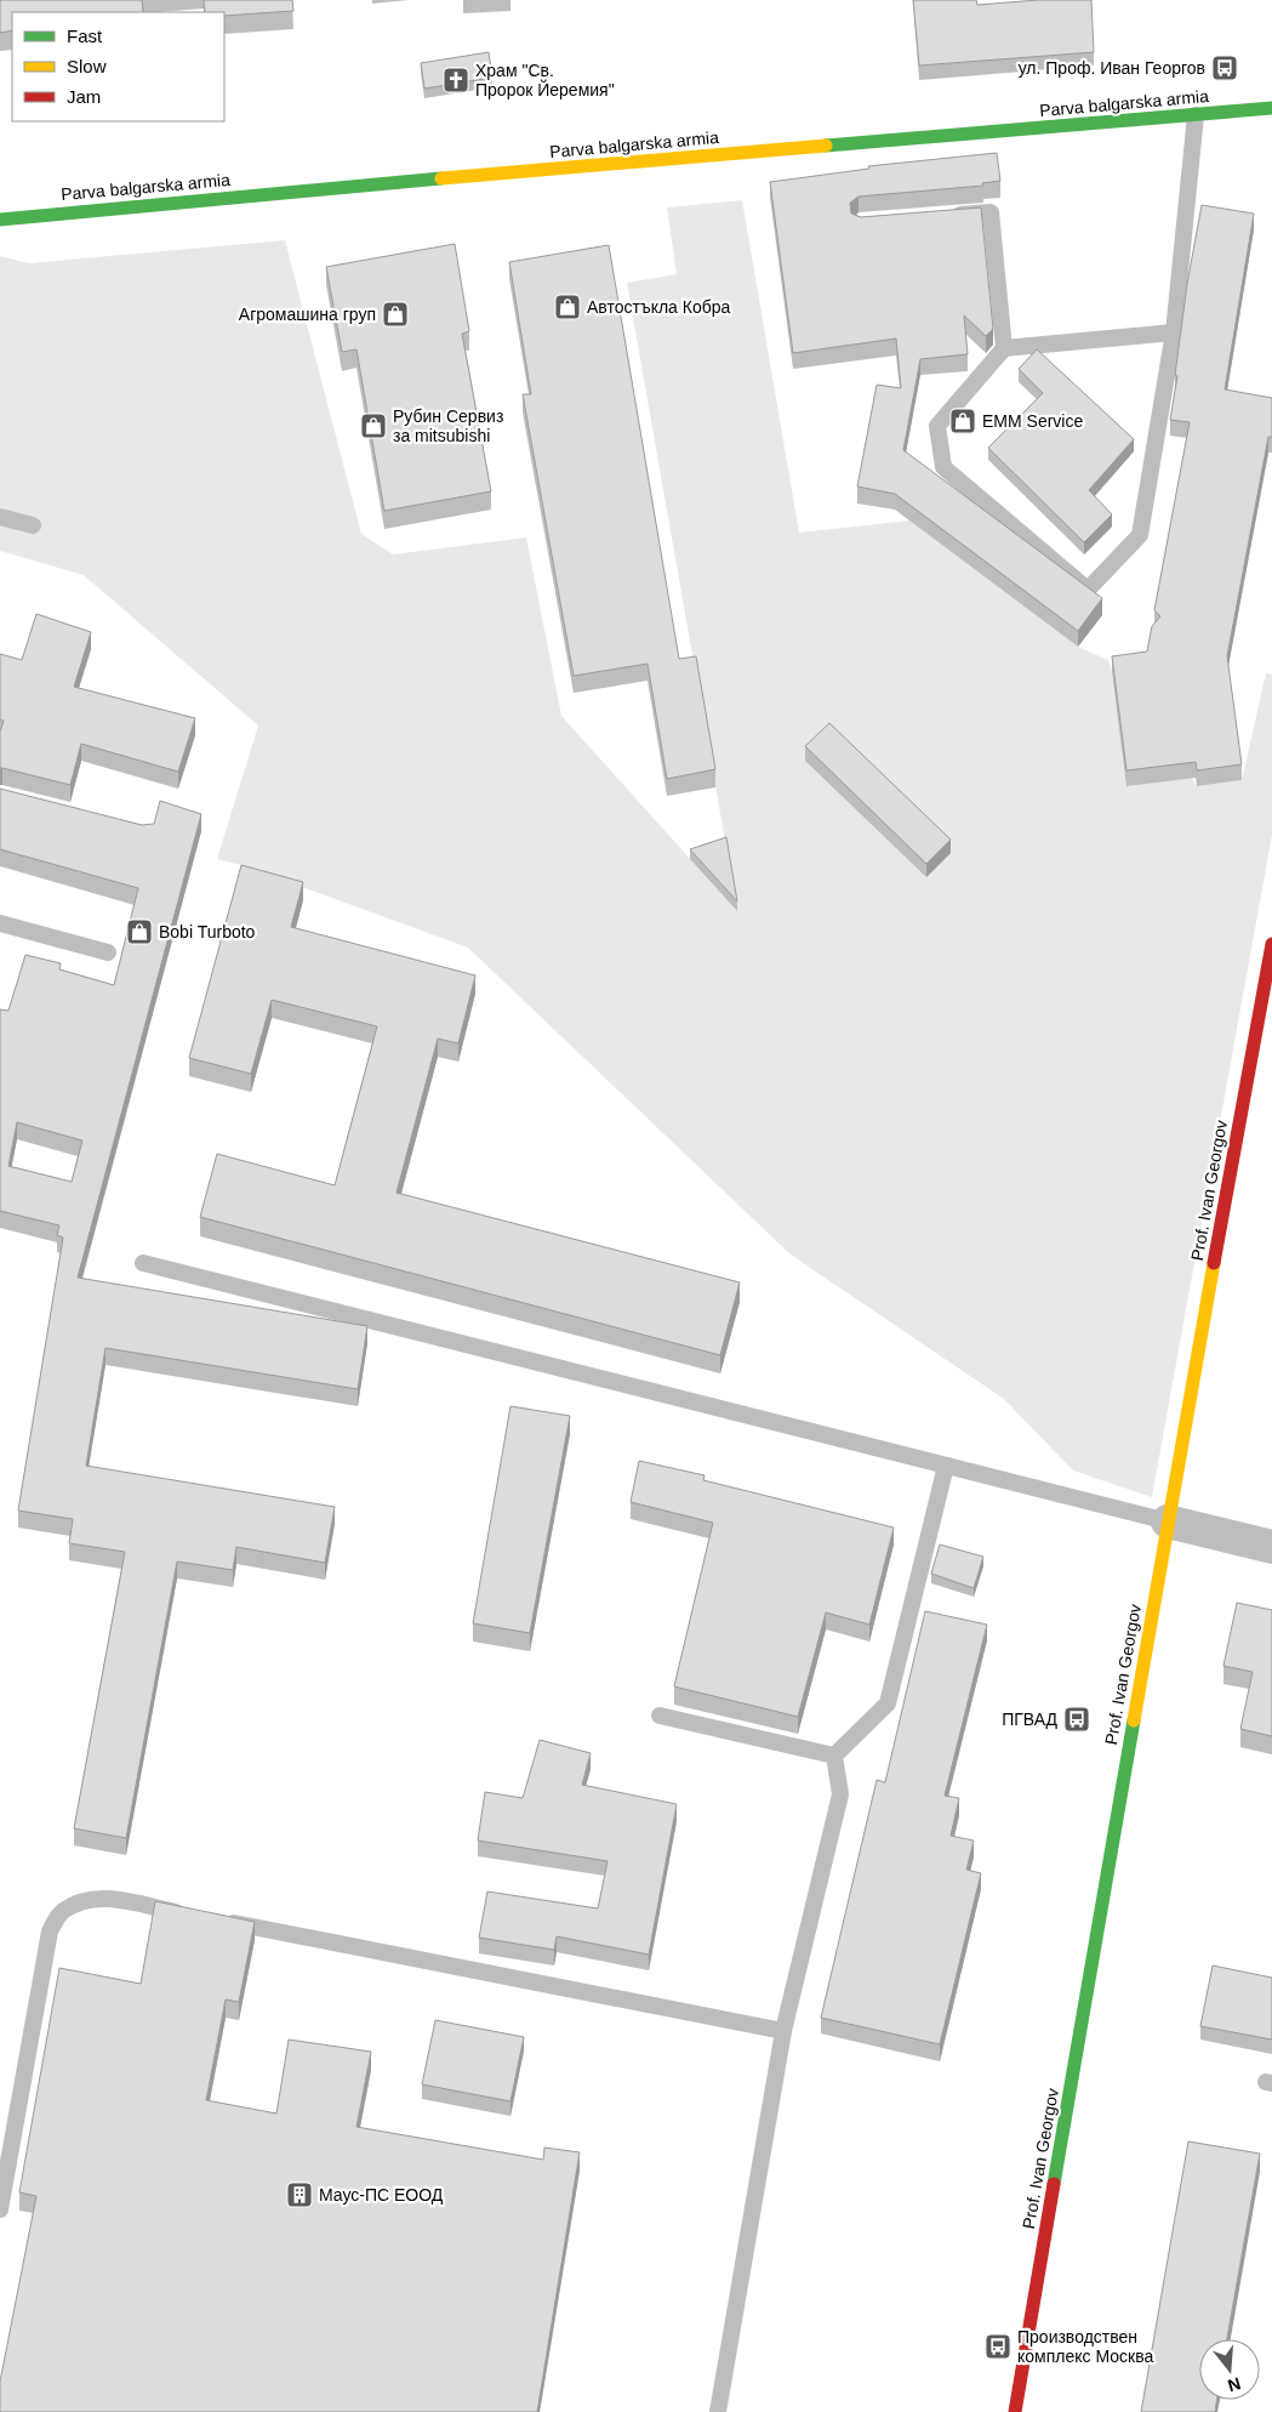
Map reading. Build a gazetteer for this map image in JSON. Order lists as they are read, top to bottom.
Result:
{
  "streets": {
    "street": ["Parva balgarska armia", "Prof. Ivan Georgov"]
  },
  "places": {
    "bus stop": ["ул. Проф. Иван Георгов", "ПГВАД", "Производствен комплекс Москва"],
    "church": ["Храм \"Св. Пророк Йеремия\""],
    "shop": [
      "Автостъкла Кобра",
      "Агромашина груп",
      "EMM Service",
      "Рубин Сервиз за mitsubishi",
      "Bobi Turboto"
    ],
    "building": ["Маус-ПС ЕООД"]
  },
  "legend": ["Fast", "Slow", "Jam"],
  "north": "bottom"
}
